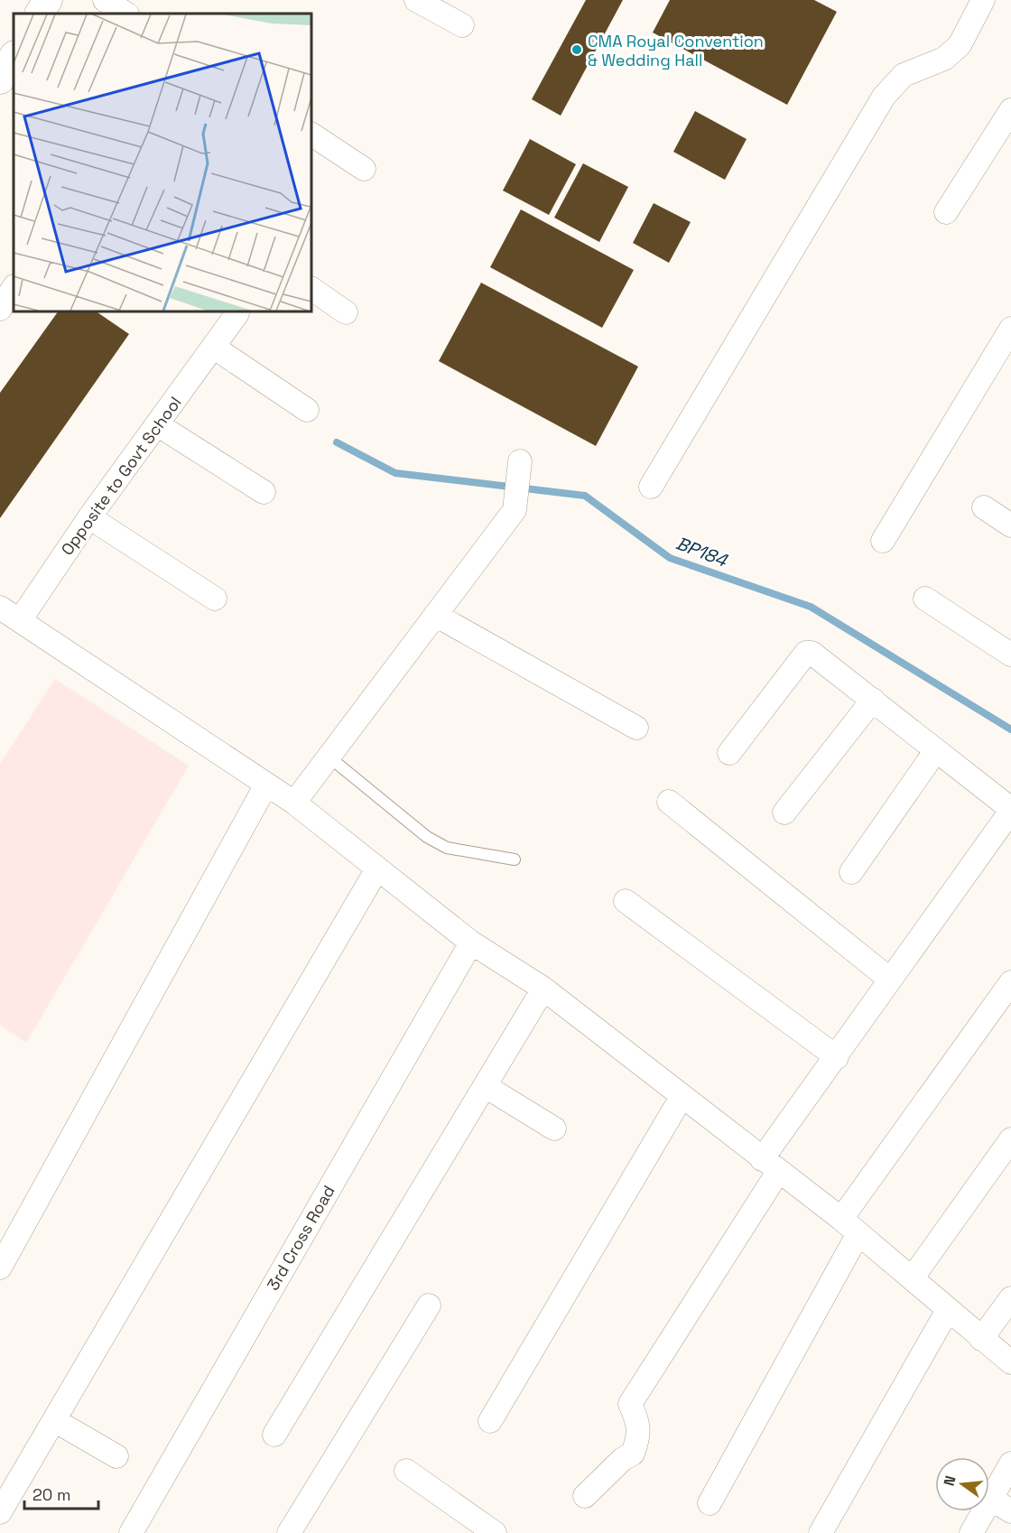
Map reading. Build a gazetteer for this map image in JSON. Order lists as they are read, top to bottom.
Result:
{
  "streets": {
    "street": ["Opposite to Govt School", "3rd Cross Road"]
  },
  "water": ["BP184"],
  "places": ["CMA Royal Convention & Wedding Hall"],
  "scale_bar": "20 m",
  "north": "left"
}
